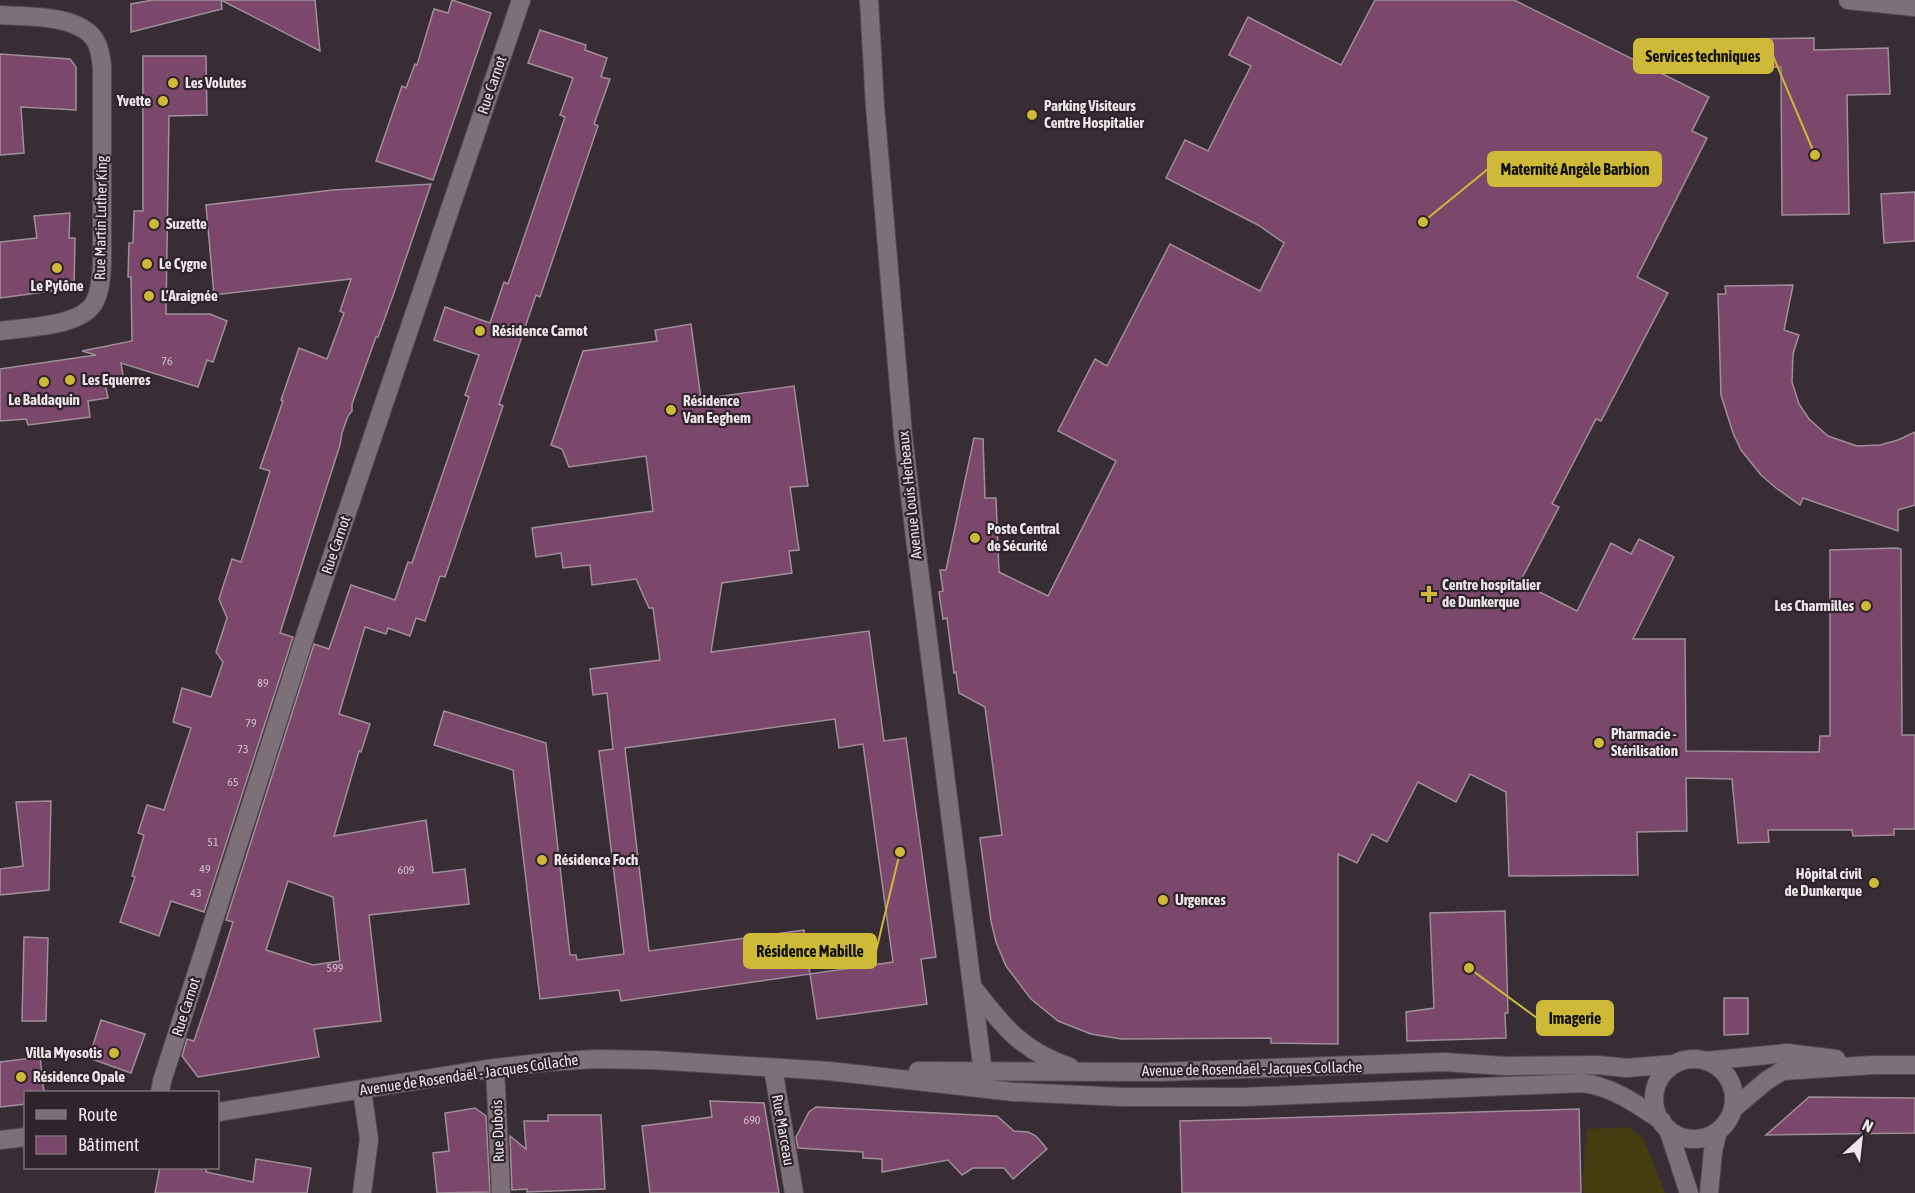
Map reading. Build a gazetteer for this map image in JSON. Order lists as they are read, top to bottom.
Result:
{
  "streets": {
    "street": [
      "Rue Carnot",
      "Rue Martin Luther King",
      "Avenue Louis Herbeaux",
      "Avenue de Rosendaël - Jacques Collache",
      "Rue Marceau",
      "Rue Dubois"
    ]
  },
  "crossings": [
    ["Avenue Louis Herbeaux", "Avenue de Rosendaël - Jacques Collache"],
    ["Avenue de Rosendaël - Jacques Collache", "Rue Marceau"],
    ["Avenue de Rosendaël - Jacques Collache", "Rue Dubois"]
  ],
  "places": {
    "other": [
      "Les Volutes",
      "Yvette",
      "Parking Visiteurs Centre Hospitalier",
      "Services techniques",
      "Maternité Angèle Barbion",
      "Suzette",
      "Le Cygne",
      "Le Pylône",
      "L'Araignée",
      "Résidence Carnot",
      "Les Equerres",
      "Le Baldaquin",
      "Résidence Van Eeghem",
      "Poste Central de Sécurité",
      "Les Charmilles",
      "Pharmacie - Stérilisation",
      "Résidence Mabille",
      "Résidence Foch",
      "Hôpital civil de Dunkerque",
      "Urgences",
      "Imagerie",
      "Villa Myosotis",
      "Résidence Opale"
    ],
    "health": ["Centre hospitalier de Dunkerque"]
  },
  "house_numbers": [
    "76",
    "89",
    "79",
    "73",
    "65",
    "51",
    "49",
    "609",
    "43",
    "599",
    "690"
  ],
  "legend": ["Route", "Bâtiment"],
  "north": "top right"
}
